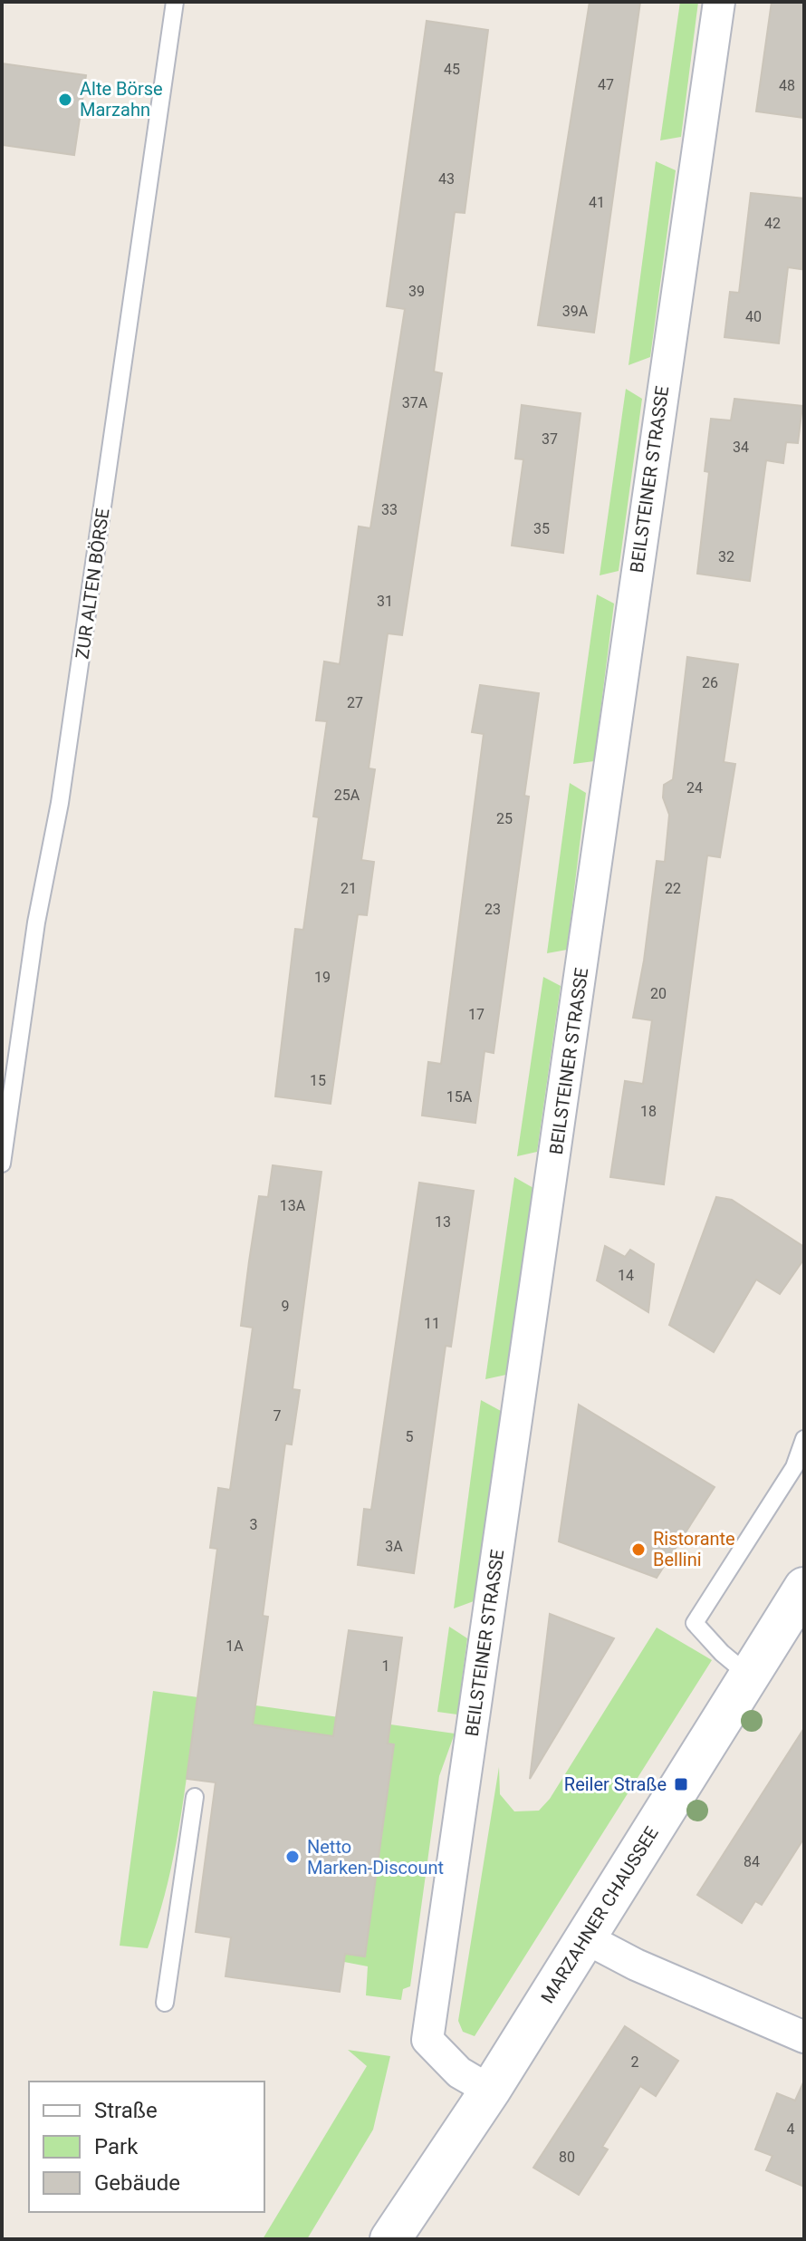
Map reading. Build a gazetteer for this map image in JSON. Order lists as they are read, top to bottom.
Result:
{
  "streets": {
    "street": ["BEILSTEINER STRASSE", "MARZAHNER CHAUSSEE"],
    "lane": ["ZUR ALTEN BÖRSE"]
  },
  "crossings": [
    ["BEILSTEINER STRASSE", "MARZAHNER CHAUSSEE"]
  ],
  "places": {
    "other": ["Alte Börse Marzahn", "Ristorante Bellini", "Netto Marken-Discount"],
    "transit": ["Reiler Straße"]
  },
  "house_numbers": [
    "45",
    "47",
    "48",
    "43",
    "41",
    "42",
    "39",
    "39A",
    "40",
    "37A",
    "37",
    "34",
    "33",
    "35",
    "32",
    "31",
    "26",
    "27",
    "24",
    "25A",
    "25",
    "21",
    "22",
    "23",
    "19",
    "20",
    "17",
    "15",
    "15A",
    "18",
    "13A",
    "13",
    "14",
    "9",
    "11",
    "7",
    "5",
    "3",
    "3A",
    "1A",
    "1",
    "84",
    "2",
    "4",
    "80"
  ],
  "legend": ["Straße", "Park", "Gebäude"]
}
